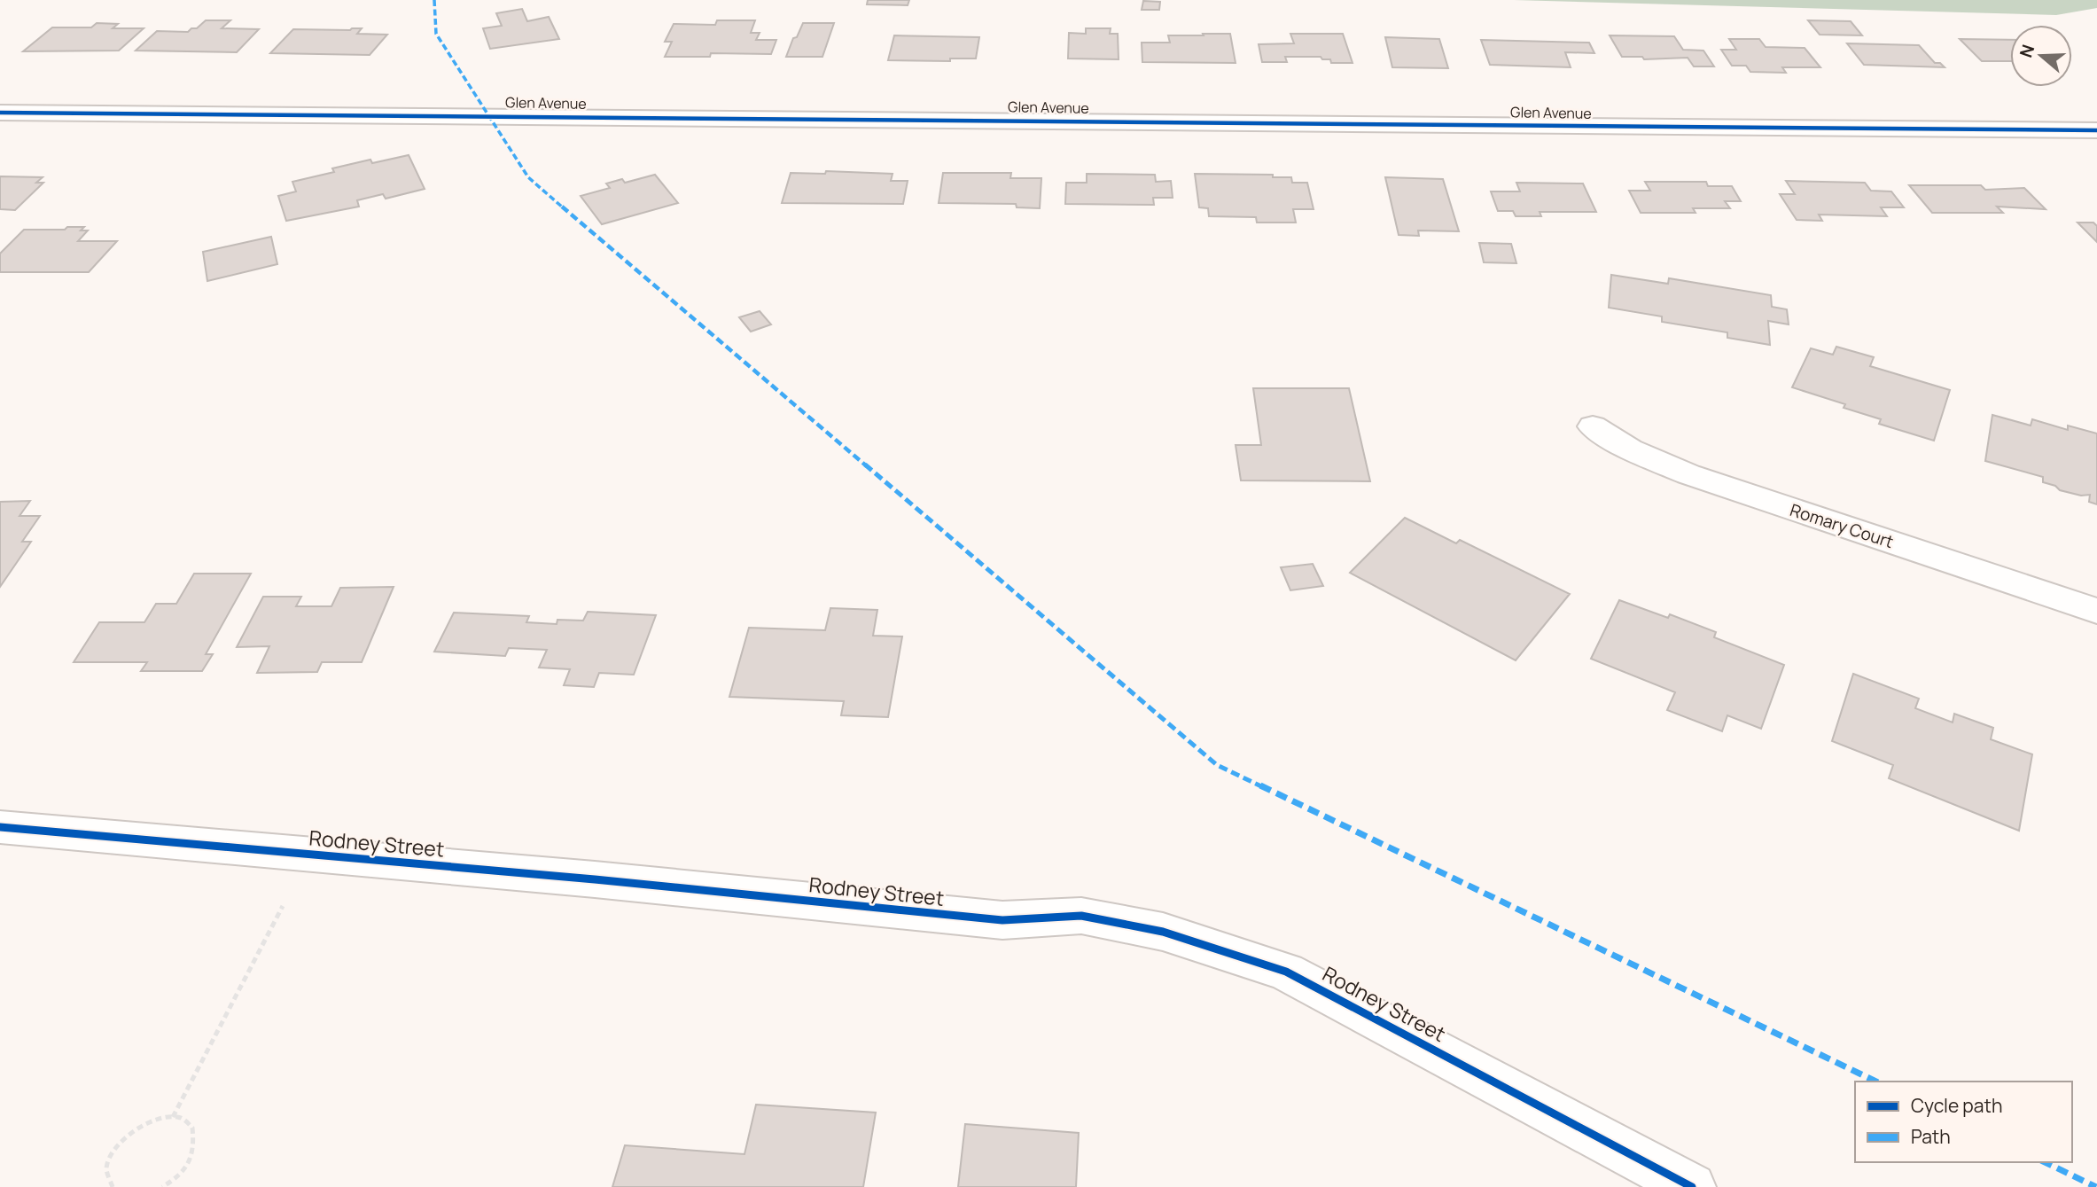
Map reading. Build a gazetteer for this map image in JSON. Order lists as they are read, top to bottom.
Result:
{
  "streets": {
    "street": ["Glen Avenue", "Romary Court", "Rodney Street"]
  },
  "legend": ["Cycle path", "Path"],
  "north": "left"
}
